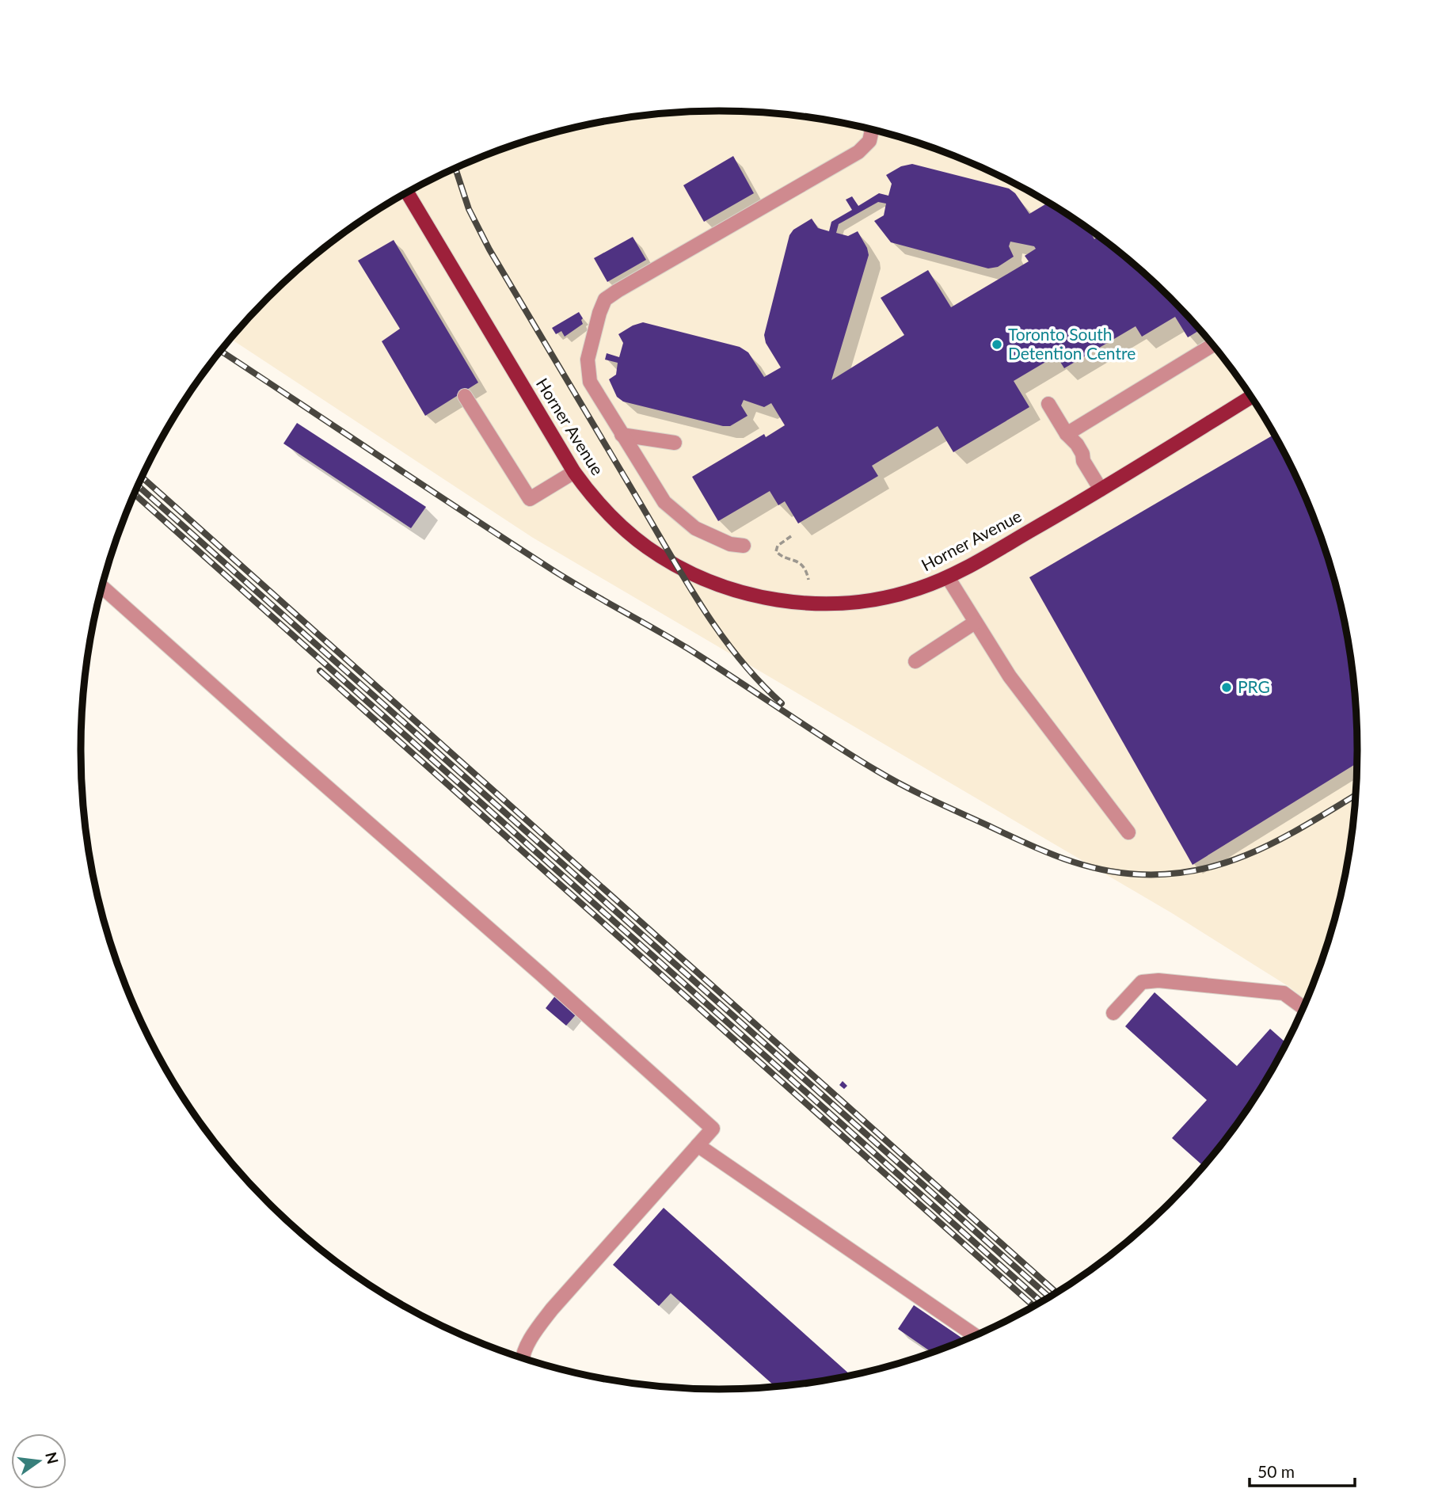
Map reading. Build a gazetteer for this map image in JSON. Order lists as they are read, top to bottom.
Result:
{
  "streets": {
    "main road": ["Horner Avenue"]
  },
  "places": ["Toronto South Detention Centre", "PRG"],
  "scale_bar": "50 m",
  "north": "right"
}
